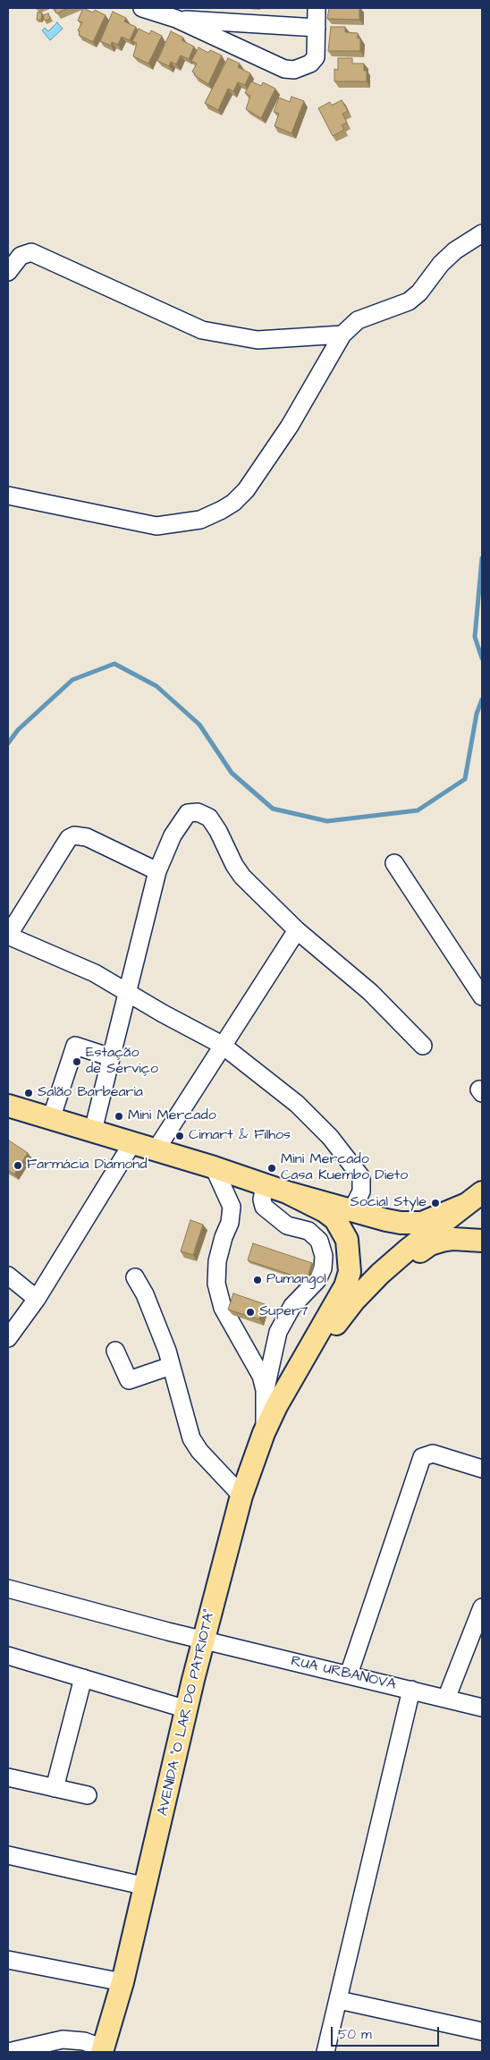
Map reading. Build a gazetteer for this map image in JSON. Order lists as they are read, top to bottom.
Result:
{
  "streets": {
    "main road": ["AVENIDA \"O LAR DO PATRIOTA\""],
    "street": ["RUA URBANOVA"]
  },
  "crossings": [
    ["RUA URBANOVA", "AVENIDA \"O LAR DO PATRIOTA\""]
  ],
  "places": [
    "Estação de Serviço",
    "Salão Barbearia",
    "Mini Mercado",
    "Cimart & Filhos",
    "Farmácia Diamond",
    "Mini Mercado Casa Kuembo Dieto",
    "Social Style",
    "Pumangol",
    "Super7"
  ],
  "scale_bar": "50 m"
}
